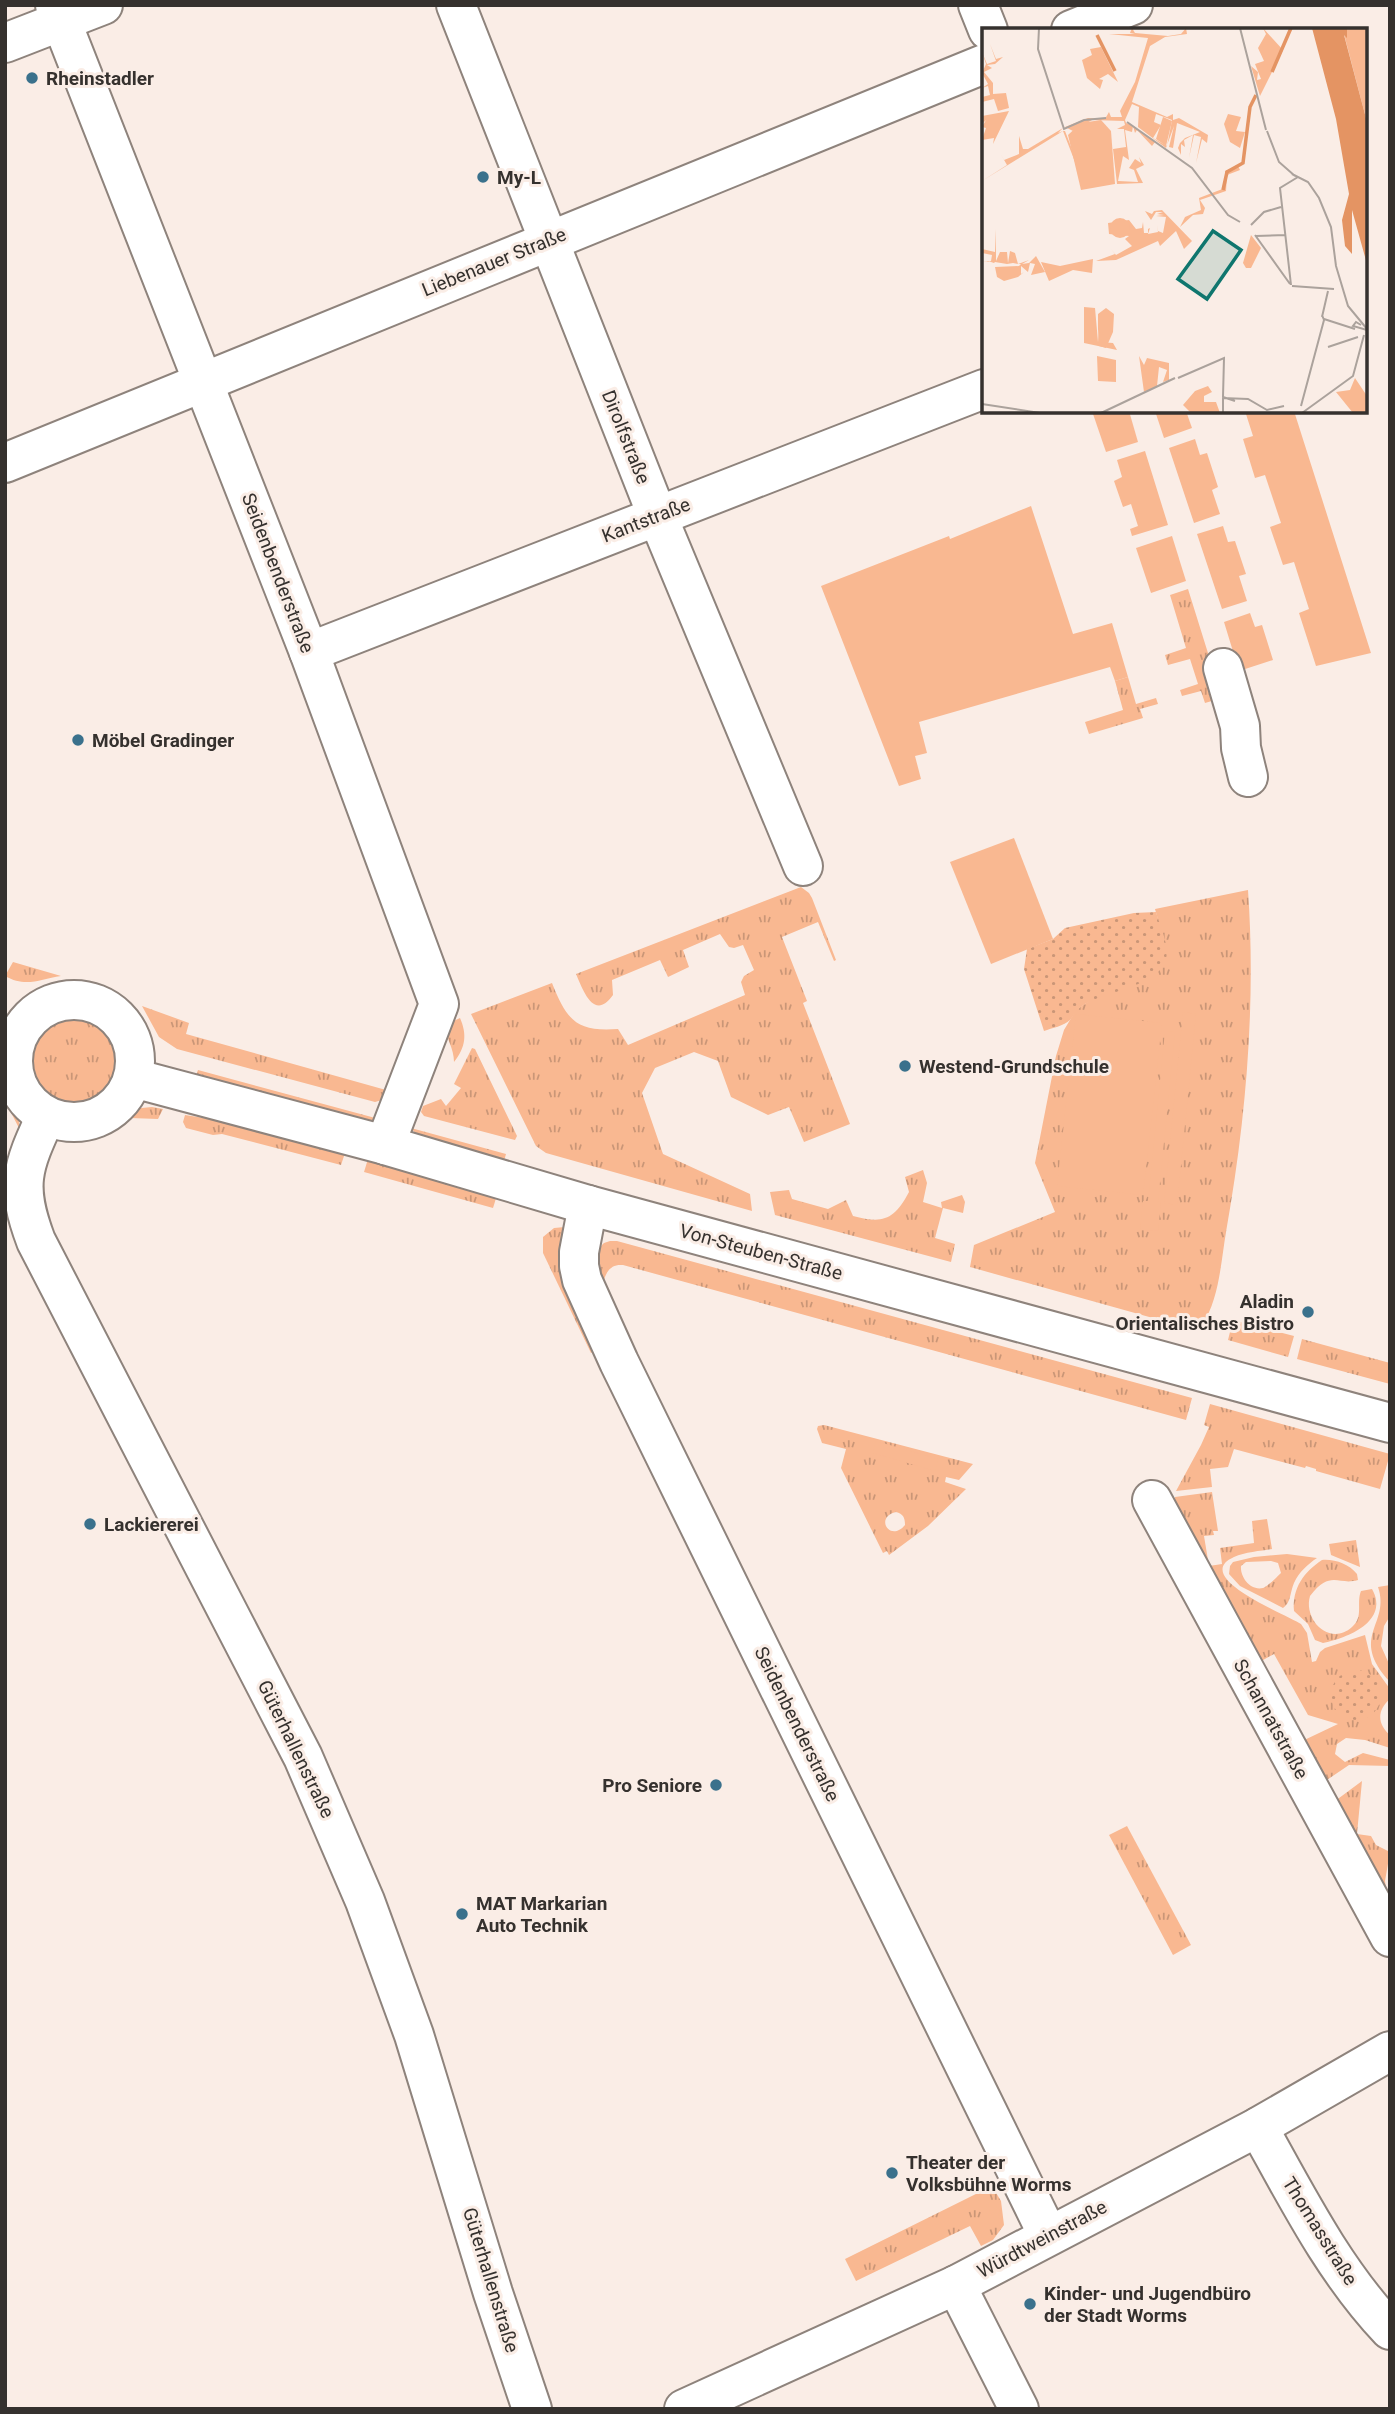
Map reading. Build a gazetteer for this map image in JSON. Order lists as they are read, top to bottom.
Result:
{
  "streets": {
    "street": [
      "Liebenauer Straße",
      "Dirolfstraße",
      "Kantstraße",
      "Seidenbenderstraße",
      "Von-Steuben-Straße",
      "Schannatstraße",
      "Güterhallenstraße",
      "Thomasstraße",
      "Würdtweinstraße"
    ]
  },
  "crossings": [
    ["Liebenauer Straße", "Dirolfstraße"],
    ["Liebenauer Straße", "Seidenbenderstraße"],
    ["Dirolfstraße", "Kantstraße"],
    ["Kantstraße", "Seidenbenderstraße"],
    ["Seidenbenderstraße", "Von-Steuben-Straße"],
    ["Seidenbenderstraße", "Würdtweinstraße"],
    ["Von-Steuben-Straße", "Güterhallenstraße"],
    ["Thomasstraße", "Würdtweinstraße"]
  ],
  "places": [
    "Rheinstadler",
    "My-L",
    "Möbel Gradinger",
    "Westend-Grundschule",
    "Aladin Orientalisches Bistro",
    "Lackiererei",
    "Pro Seniore",
    "MAT Markarian Auto Technik",
    "Theater der Volksbühne Worms",
    "Kinder- und Jugendbüro der Stadt Worms"
  ]
}
